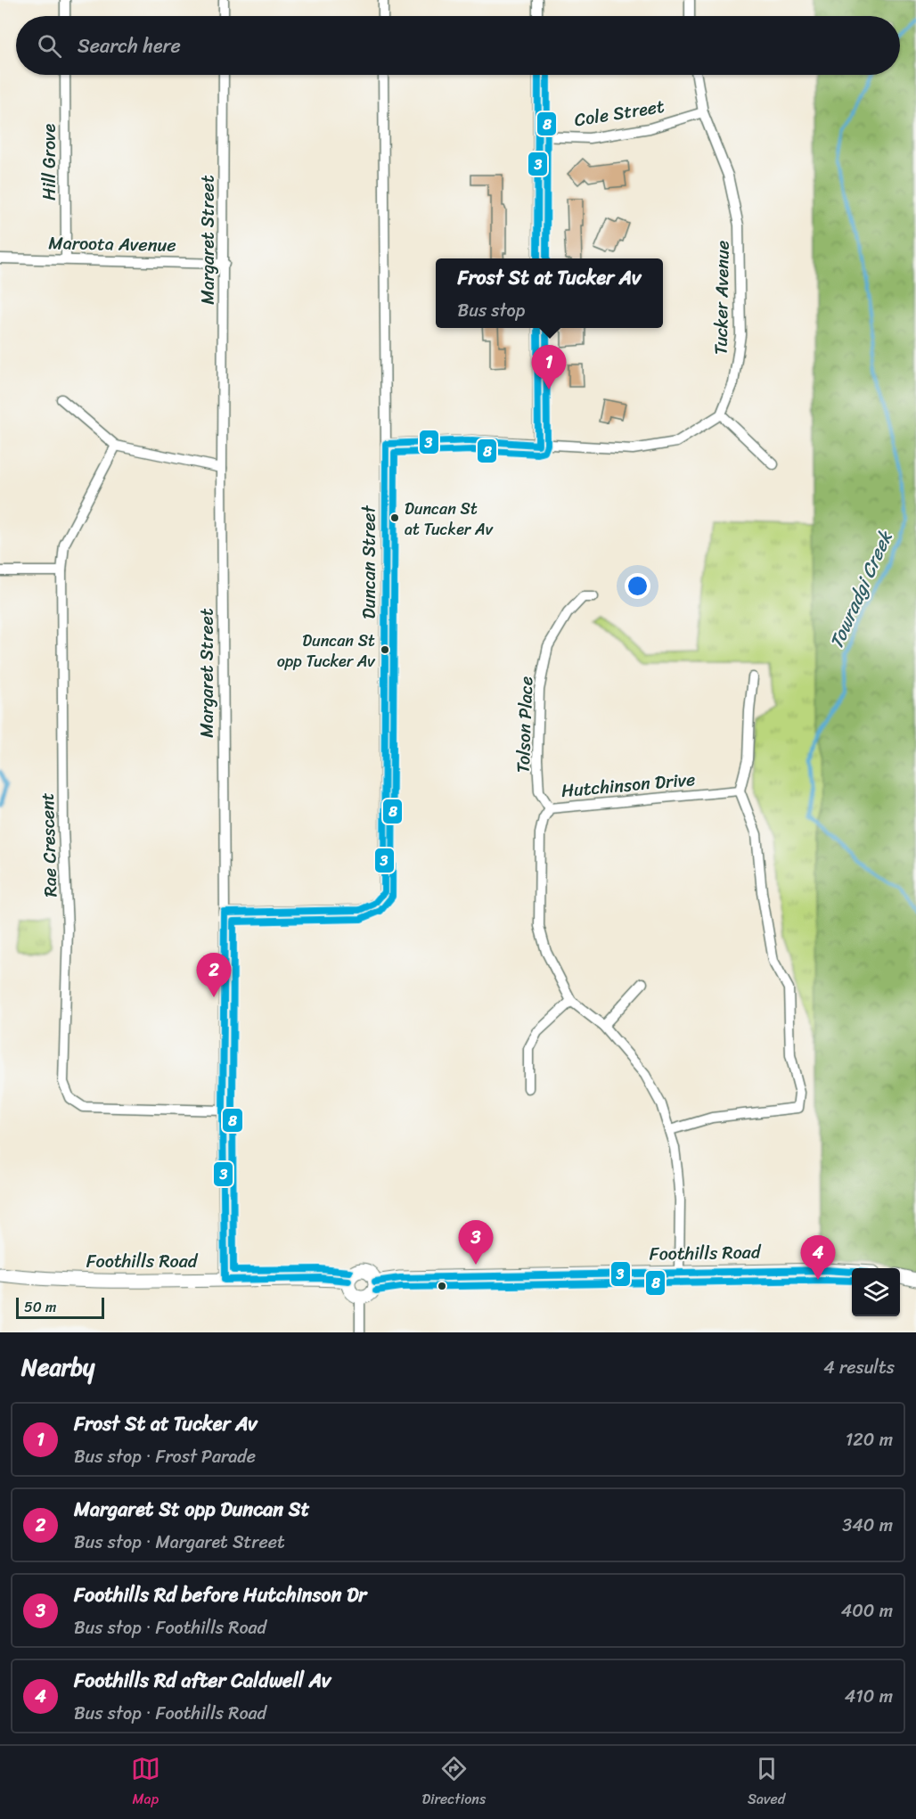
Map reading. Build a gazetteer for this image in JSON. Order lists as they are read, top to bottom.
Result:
{
  "streets": {
    "main road": ["Foothills Road"],
    "street": [
      "Cole Street",
      "Hill Grove",
      "Margaret Street",
      "Maroota Avenue",
      "Tucker Avenue",
      "Duncan Street",
      "Tolson Place",
      "Hutchinson Drive",
      "Rae Crescent"
    ]
  },
  "crossings": [
    ["Cole Street", "Tucker Avenue"],
    ["Hill Grove", "Maroota Avenue"],
    ["Margaret Street", "Maroota Avenue"],
    ["Margaret Street", "Duncan Street"],
    ["Margaret Street", "Rae Crescent"],
    ["Margaret Street", "Foothills Road"],
    ["Tolson Place", "Hutchinson Drive"],
    ["Hutchinson Drive", "Foothills Road"]
  ],
  "water": ["Towradgi Creek"],
  "places": ["Duncan St at Tucker Av", "Duncan St opp Tucker Av"],
  "lines": ["transit line 3", "transit line 8"],
  "scale_bar": "50 m",
  "page": {
    "search": "Search here",
    "popup": ["Frost St at Tucker Av", "Bus stop"],
    "pins": [
      "1",
      "2",
      "3",
      "4"
    ],
    "scale": "50 m",
    "heading": ["Nearby", "4 results"],
    "list": [
      {
        "mark": "1",
        "name": "Frost St at Tucker Av",
        "note": "Bus stop · Frost Parade",
        "value": "120 m"
      },
      {
        "mark": "2",
        "name": "Margaret St opp Duncan St",
        "note": "Bus stop · Margaret Street",
        "value": "340 m"
      },
      {
        "mark": "3",
        "name": "Foothills Rd before Hutchinson Dr",
        "note": "Bus stop · Foothills Road",
        "value": "400 m"
      },
      {
        "mark": "4",
        "name": "Foothills Rd after Caldwell Av",
        "note": "Bus stop · Foothills Road",
        "value": "410 m"
      }
    ],
    "nav": ["Map", "Directions", "Saved"]
  }
}
